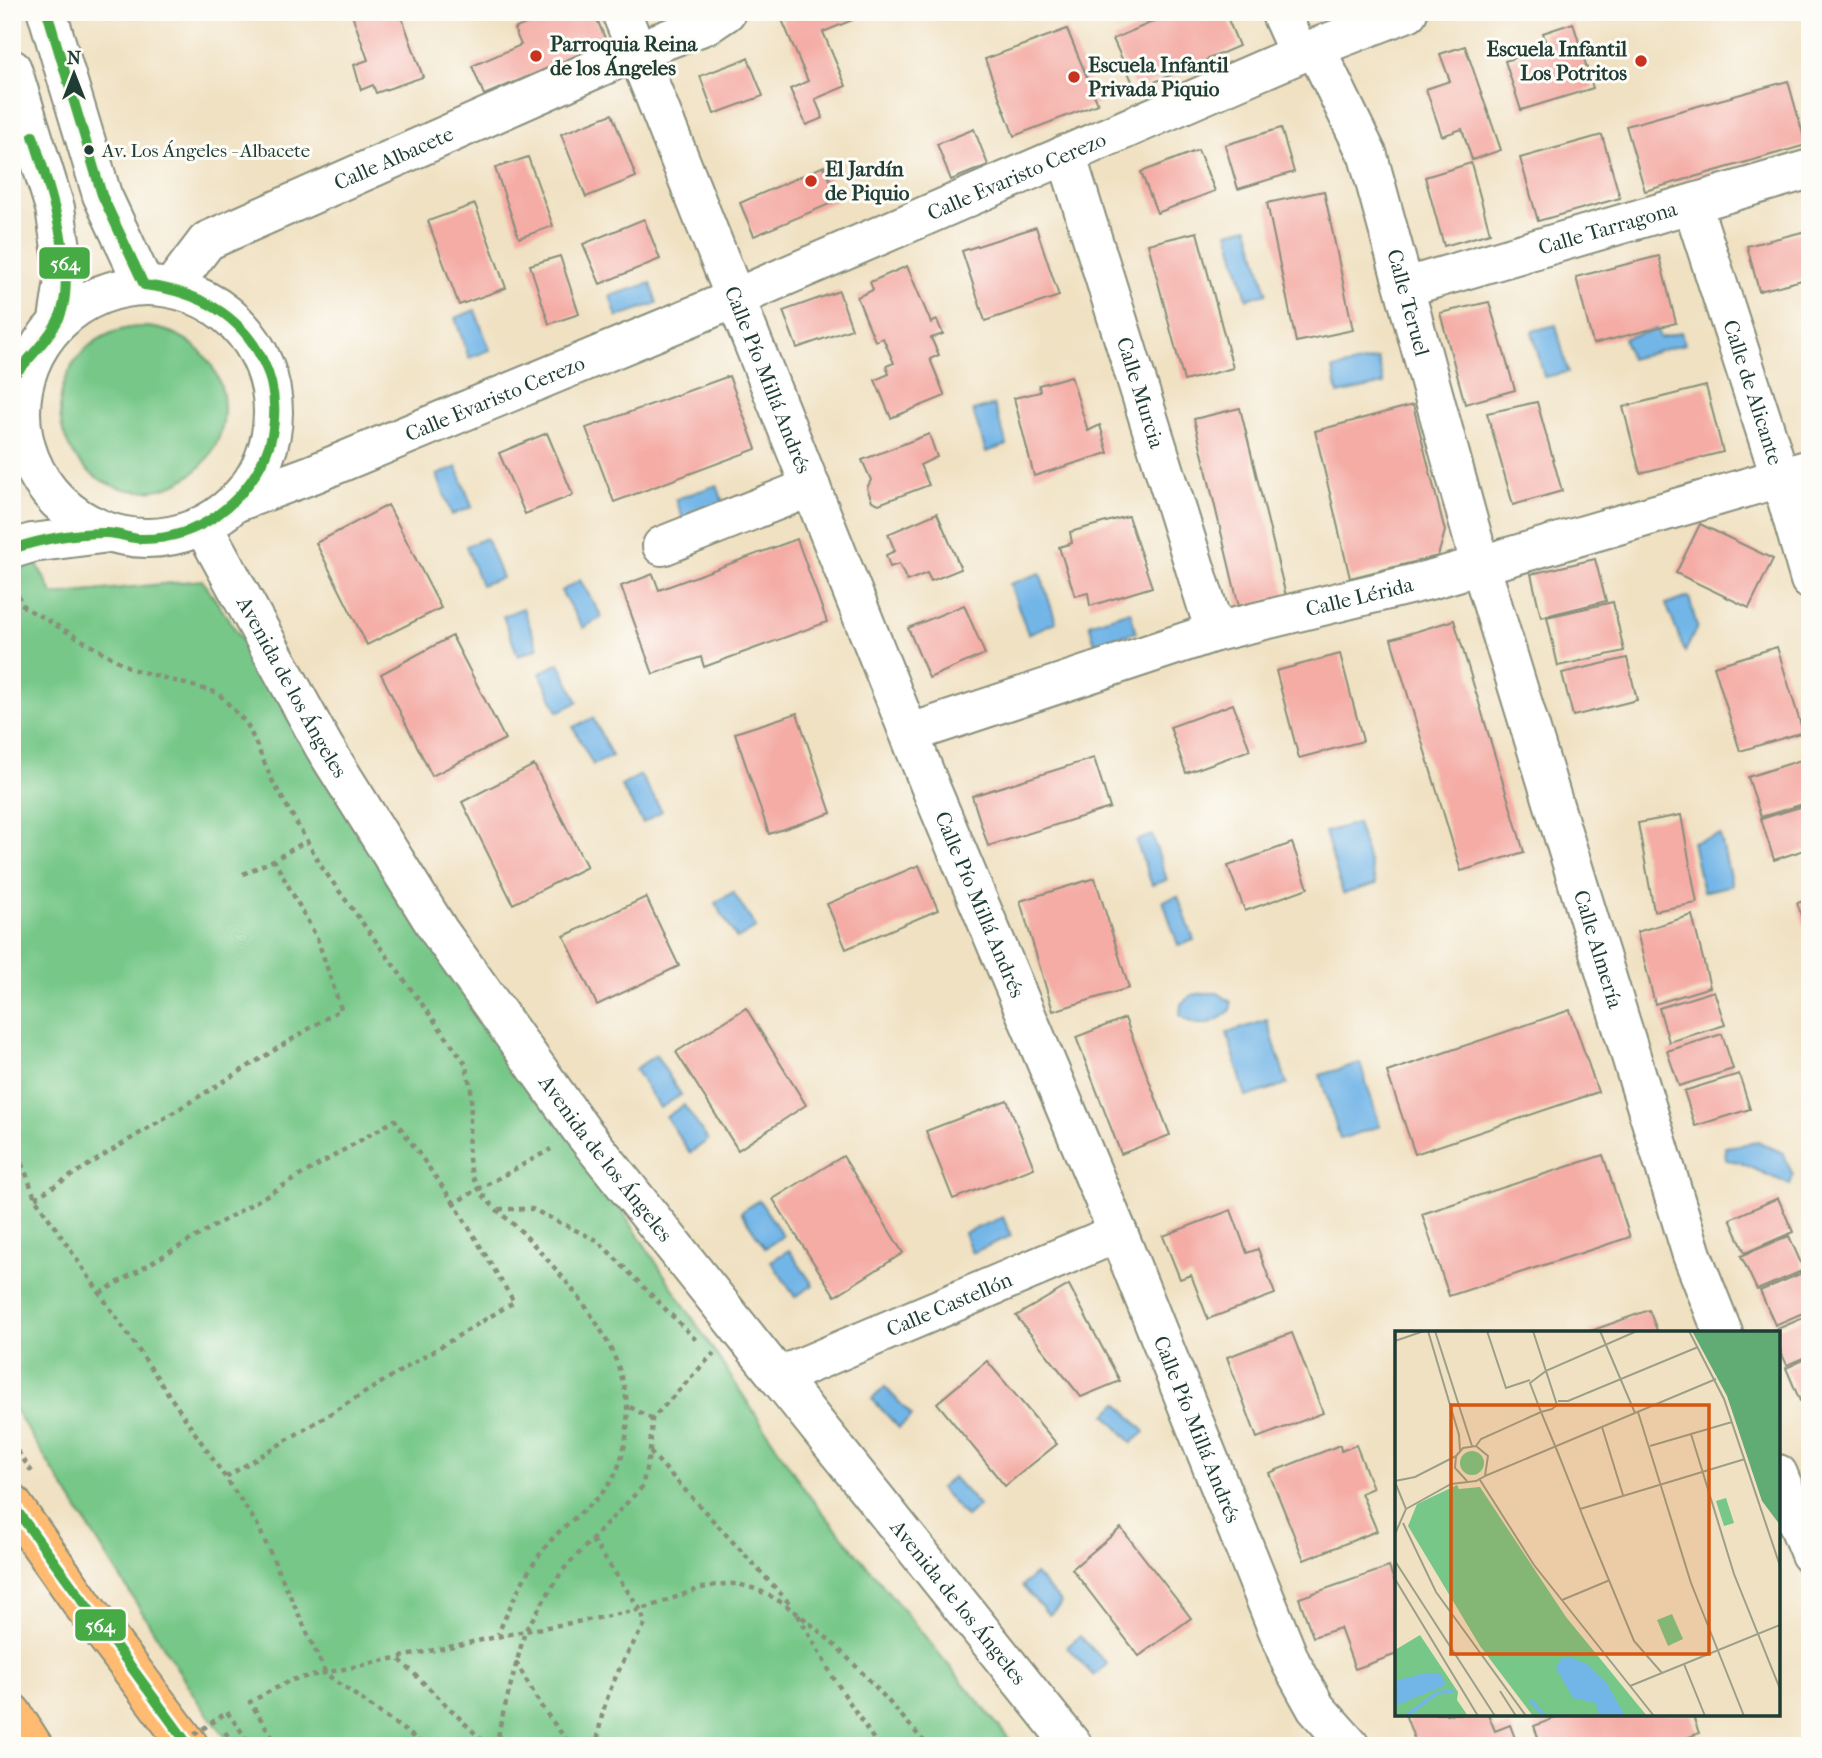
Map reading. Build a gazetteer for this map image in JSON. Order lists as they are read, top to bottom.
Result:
{
  "streets": {
    "street": [
      "Calle Albacete",
      "Calle Evaristo Cerezo",
      "Calle Tarragona",
      "Calle Teruel",
      "Calle Pío Millá Andrés",
      "Calle de Alicante",
      "Calle Murcia",
      "Calle Lérida",
      "Avenida de los Ángeles",
      "Calle Almería",
      "Calle Castellón"
    ]
  },
  "crossings": [
    ["Calle Albacete", "Calle Pío Millá Andrés"],
    ["Calle Evaristo Cerezo", "Calle Teruel"],
    ["Calle Evaristo Cerezo", "Calle Pío Millá Andrés"],
    ["Calle Evaristo Cerezo", "Calle Murcia"],
    ["Calle Tarragona", "Calle Teruel"],
    ["Calle Tarragona", "Calle de Alicante"],
    ["Calle Teruel", "Calle Lérida"],
    ["Calle Teruel", "Calle Almería"],
    ["Calle Pío Millá Andrés", "Calle Lérida"],
    ["Calle Pío Millá Andrés", "Calle Castellón"],
    ["Calle de Alicante", "Calle Lérida"],
    ["Calle Murcia", "Calle Lérida"],
    ["Calle Lérida", "Calle Almería"],
    ["Avenida de los Ángeles", "Calle Castellón"]
  ],
  "places": [
    "Parroquia Reina de los Ángeles",
    "Escuela Infantil Los Potritos",
    "Escuela Infantil Privada Piquio",
    "Av. Los Ángeles - Albacete",
    "El Jardín de Piquio"
  ],
  "lines": ["transit line 564"],
  "north": "top"
}
